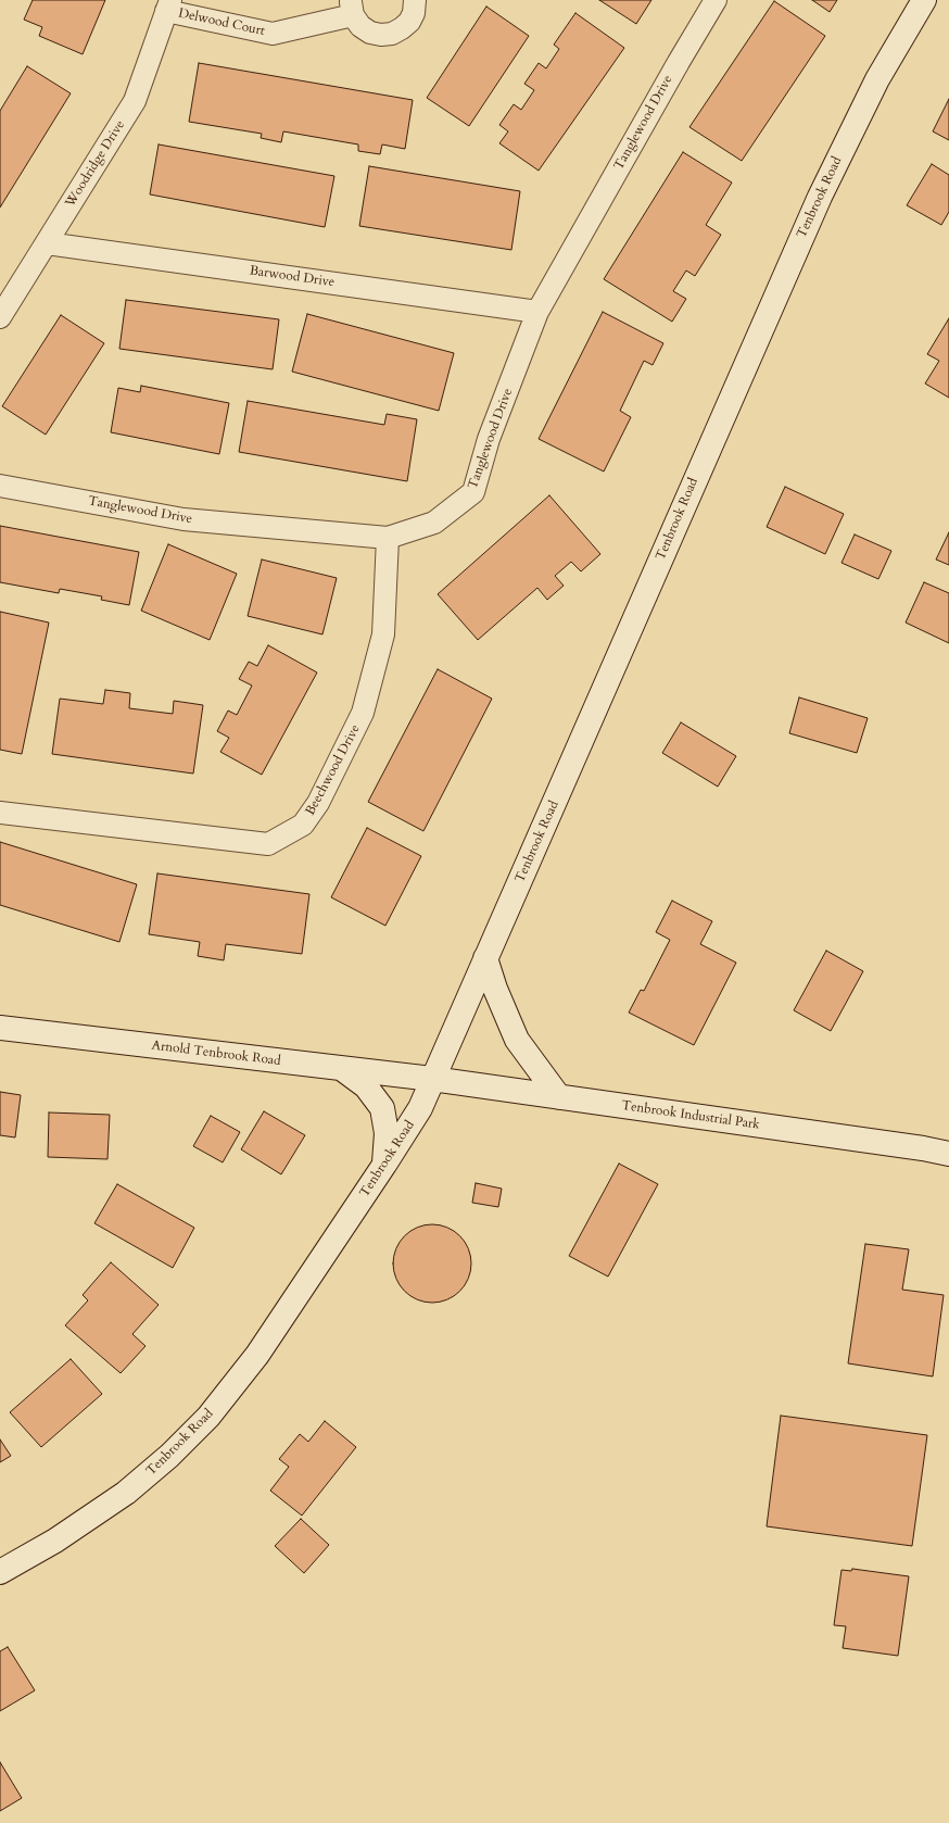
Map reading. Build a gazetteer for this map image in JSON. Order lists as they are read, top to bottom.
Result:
{
  "streets": {
    "street": [
      "Delwood Court",
      "Tanglewood Drive",
      "Woodridge Drive",
      "Tenbrook Road",
      "Barwood Drive",
      "Beechwood Drive",
      "Arnold Tenbrook Road",
      "Tenbrook Industrial Park"
    ]
  },
  "crossings": [
    ["Delwood Court", "Woodridge Drive"],
    ["Tanglewood Drive", "Barwood Drive"],
    ["Tanglewood Drive", "Beechwood Drive"],
    ["Woodridge Drive", "Barwood Drive"],
    ["Tenbrook Road", "Arnold Tenbrook Road"],
    ["Tenbrook Road", "Tenbrook Industrial Park"],
    ["Arnold Tenbrook Road", "Tenbrook Industrial Park"]
  ]
}
